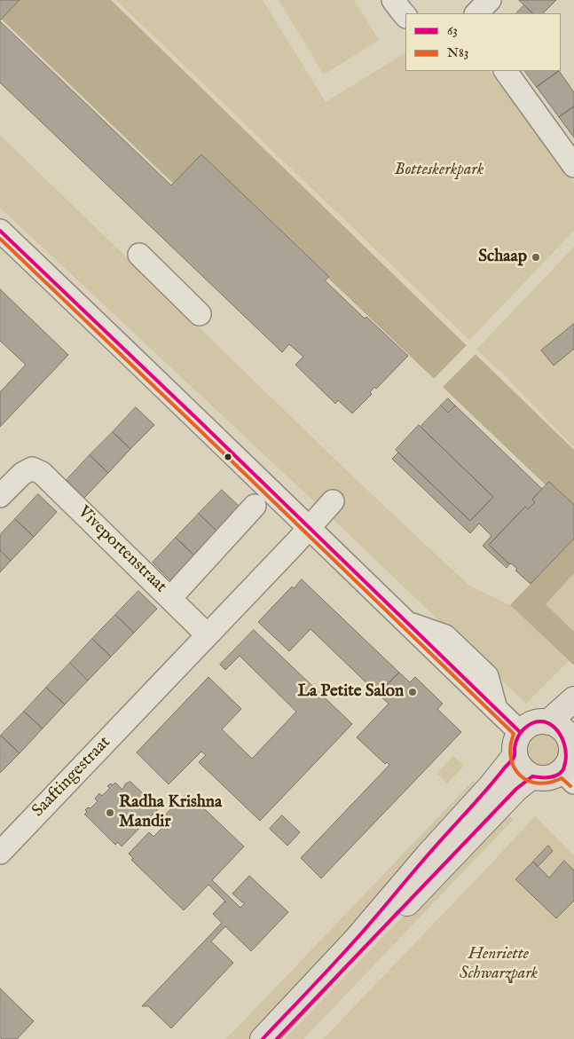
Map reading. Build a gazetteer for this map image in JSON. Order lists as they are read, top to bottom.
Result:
{
  "streets": {
    "street": ["Viveportenstraat", "Saaftingestraat"]
  },
  "crossings": [
    ["Viveportenstraat", "Saaftingestraat"]
  ],
  "parks": ["Botteskerkpark", "Henriette Schwarzpark"],
  "places": ["Schaap", "La Petite Salon", "Radha Krishna Mandir"],
  "lines": ["transit line 63", "transit line N83"],
  "legend": ["63", "N83"]
}
